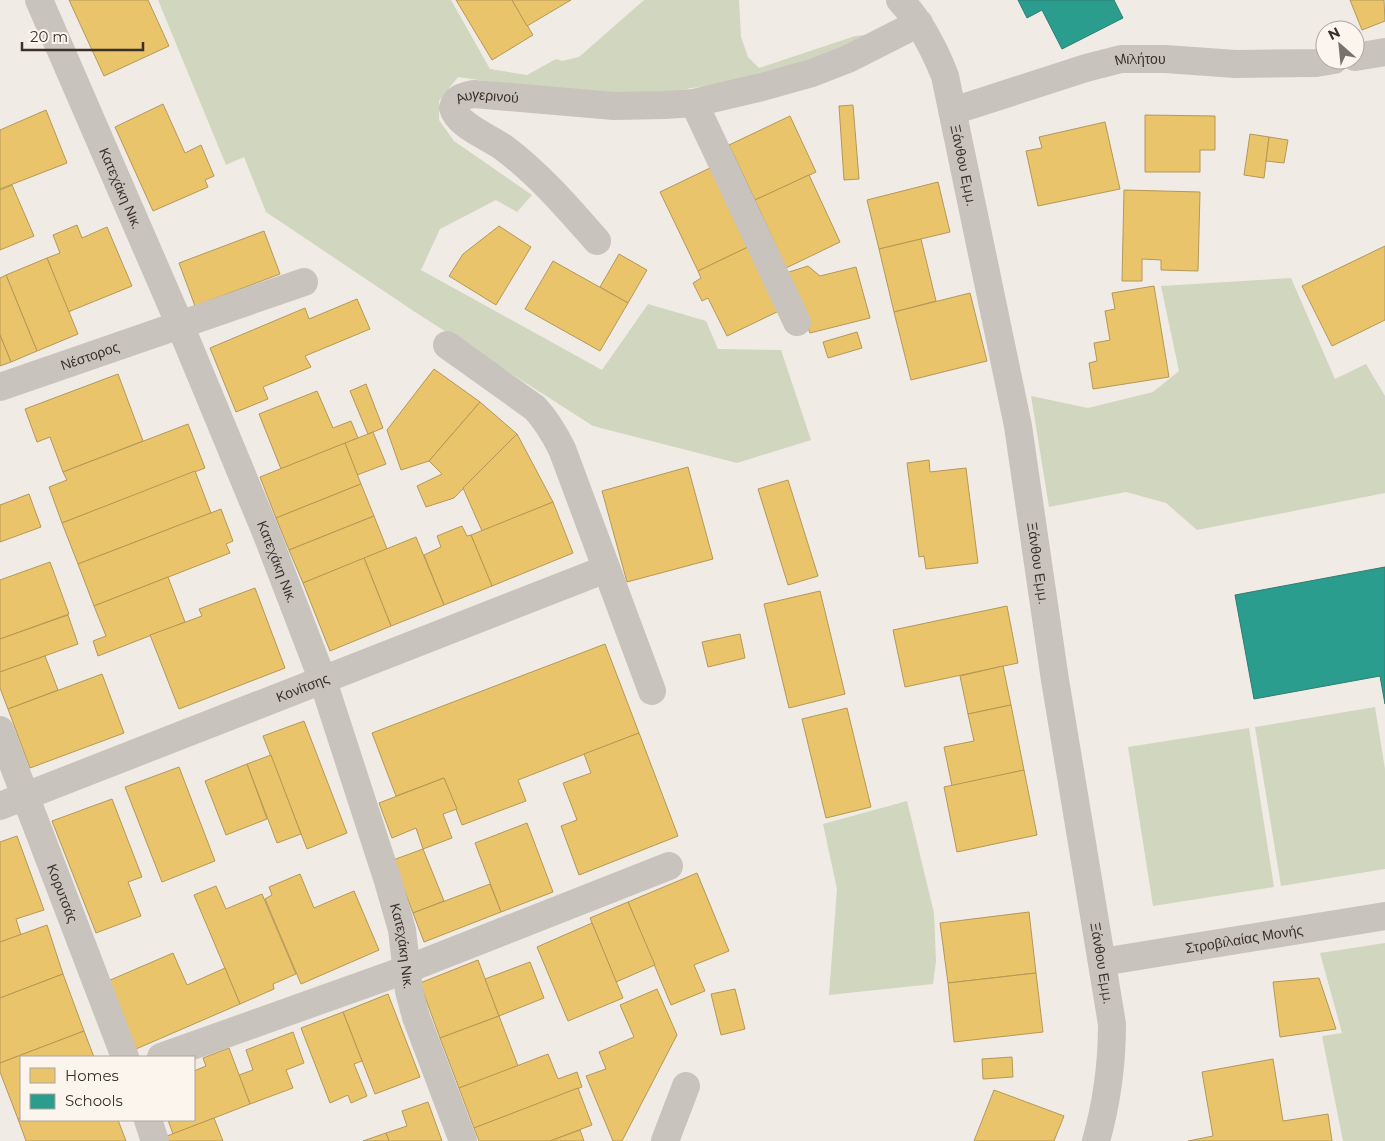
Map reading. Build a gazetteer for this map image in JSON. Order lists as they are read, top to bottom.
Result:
{
  "streets": {
    "street": [
      "Μιλήτου",
      "Αυγερινού",
      "Ξάνθου Εμμ.",
      "Κατεχάκη Νικ.",
      "Νέστορος",
      "Κονίτσης",
      "Κορυτσάς",
      "Στροβιλαίας Μονής"
    ]
  },
  "crossings": [
    ["Μιλήτου", "Ξάνθου Εμμ."],
    ["Αυγερινού", "Ξάνθου Εμμ."],
    ["Ξάνθου Εμμ.", "Στροβιλαίας Μονής"],
    ["Κατεχάκη Νικ.", "Νέστορος"],
    ["Κατεχάκη Νικ.", "Κονίτσης"],
    ["Κονίτσης", "Κορυτσάς"]
  ],
  "legend": ["Homes", "Schools"],
  "scale_bar": "20 m",
  "north": "top left"
}
